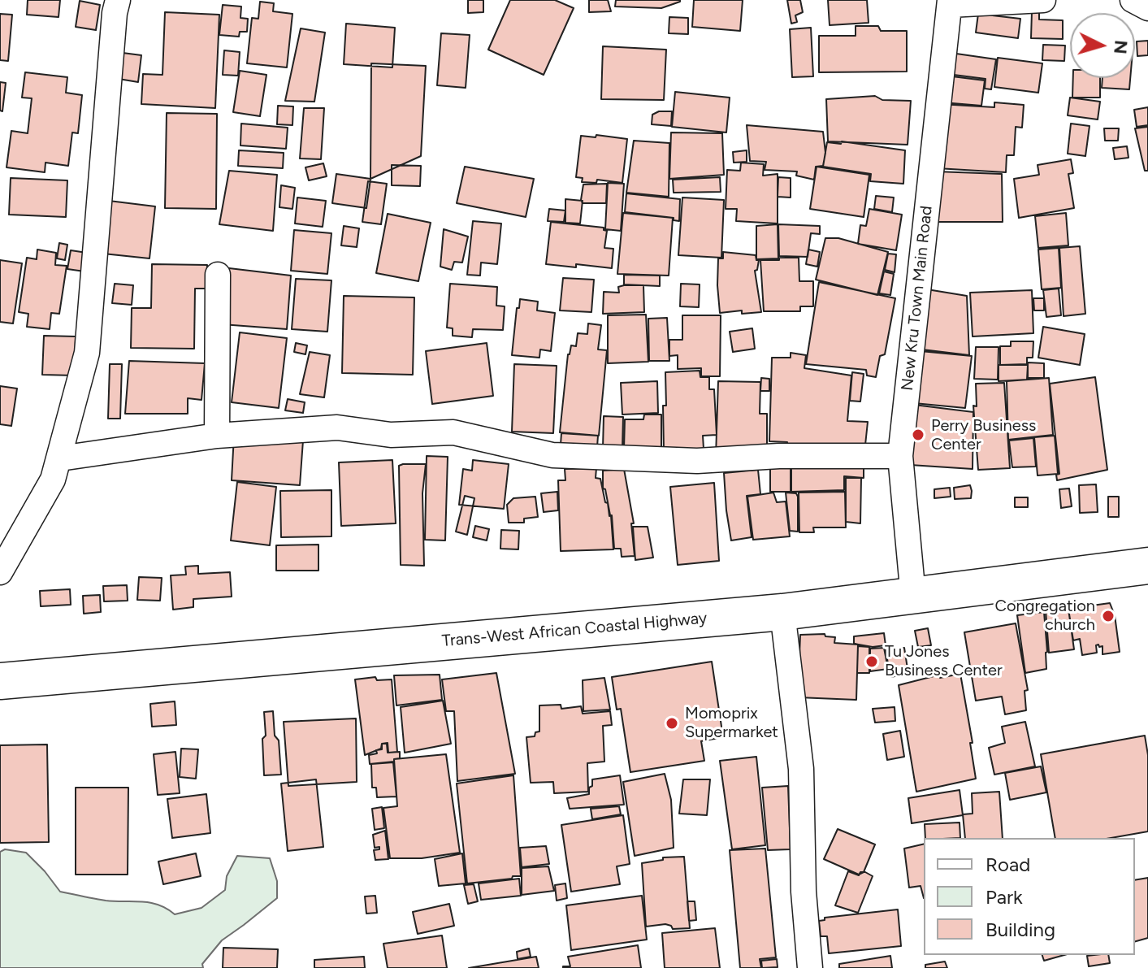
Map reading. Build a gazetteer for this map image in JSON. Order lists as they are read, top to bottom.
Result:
{
  "streets": {
    "highway": ["Trans-West African Coastal Highway"],
    "street": ["New Kru Town Main Road"]
  },
  "crossings": [
    ["New Kru Town Main Road", "Trans-West African Coastal Highway"]
  ],
  "places": [
    "Perry Business Center",
    "Congregation church",
    "Tu Jones Business Center",
    "Momoprix Supermarket"
  ],
  "legend": ["Road", "Park", "Building"],
  "north": "right"
}
